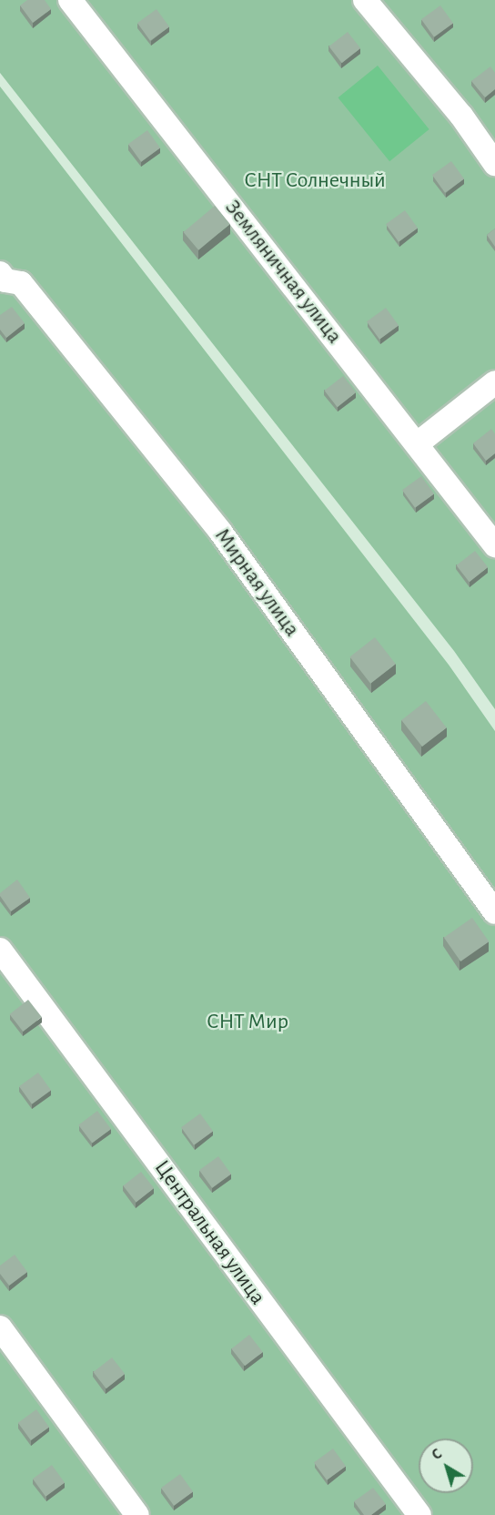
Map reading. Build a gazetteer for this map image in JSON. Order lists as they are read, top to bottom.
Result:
{
  "streets": {
    "street": ["Земляничная улица", "Мирная улица", "Центральная улица"]
  },
  "parks": ["СНТ Солнечный", "СНТ Мир"],
  "north": "top left"
}
